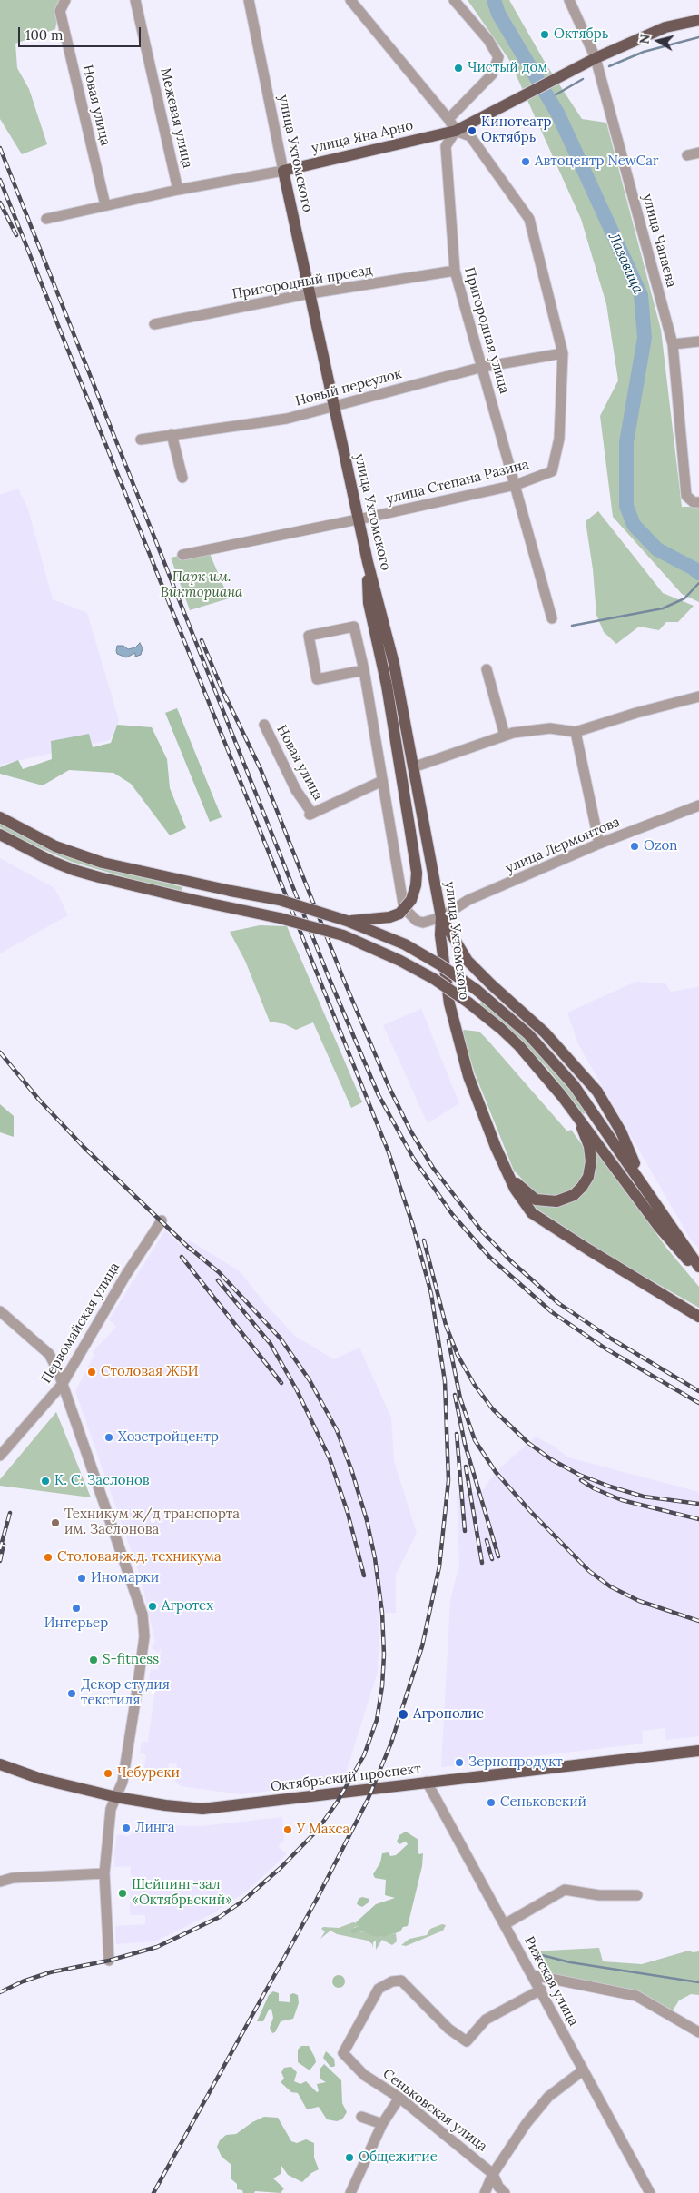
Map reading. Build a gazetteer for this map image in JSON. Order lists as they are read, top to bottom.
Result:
{
  "streets": {
    "main road": ["улица Яна Арно", "улица Ухтомского", "Октябрьский проспект"],
    "street": [
      "Новая улица",
      "Межевая улица",
      "улица Чапаева",
      "Пригородный проезд",
      "Пригородная улица",
      "Новый переулок",
      "улица Степана Разина",
      "улица Лермонтова",
      "Первомайская улица",
      "Рижская улица",
      "Сеньковская улица"
    ]
  },
  "crossings": [
    ["Новая улица", "улица Яна Арно"],
    ["Новая улица", "улица Лермонтова"],
    ["Межевая улица", "улица Яна Арно"],
    ["улица Яна Арно", "улица Ухтомского"],
    ["улица Яна Арно", "улица Чапаева"],
    ["улица Яна Арно", "Пригородная улица"],
    ["улица Ухтомского", "Пригородный проезд"],
    ["улица Ухтомского", "Новый переулок"],
    ["улица Ухтомского", "улица Степана Разина"],
    ["улица Ухтомского", "улица Лермонтова"],
    ["Пригородный проезд", "Пригородная улица"],
    ["Пригородная улица", "Новый переулок"],
    ["Пригородная улица", "улица Степана Разина"],
    ["Новый переулок", "улица Степана Разина"],
    ["Октябрьский проспект", "Рижская улица"],
    ["Рижская улица", "Сеньковская улица"]
  ],
  "water": ["Лазавица"],
  "parks": ["Парк им. Викториана"],
  "places": [
    "Октябрь",
    "Чистый дом",
    "Кинотеатр Октябрь",
    "Автоцентр NewCar",
    "Ozon",
    "Столовая ЖБИ",
    "Хозстройцентр",
    "К. С. Заслонов",
    "Техникум ж/д транспорта им. Заслонова",
    "Столовая ж.д. техникума",
    "Иномарки",
    "Агротех",
    "Интерьер",
    "S-fitness",
    "Декор студия текстиля",
    "Агрополис",
    "Зернопродукт",
    "Чебуреки",
    "Сеньковский",
    "Линга",
    "У Макса",
    "Шейпинг-зал «Октябрьский»",
    "Общежитие"
  ],
  "scale_bar": "100 m",
  "north": "left"
}
